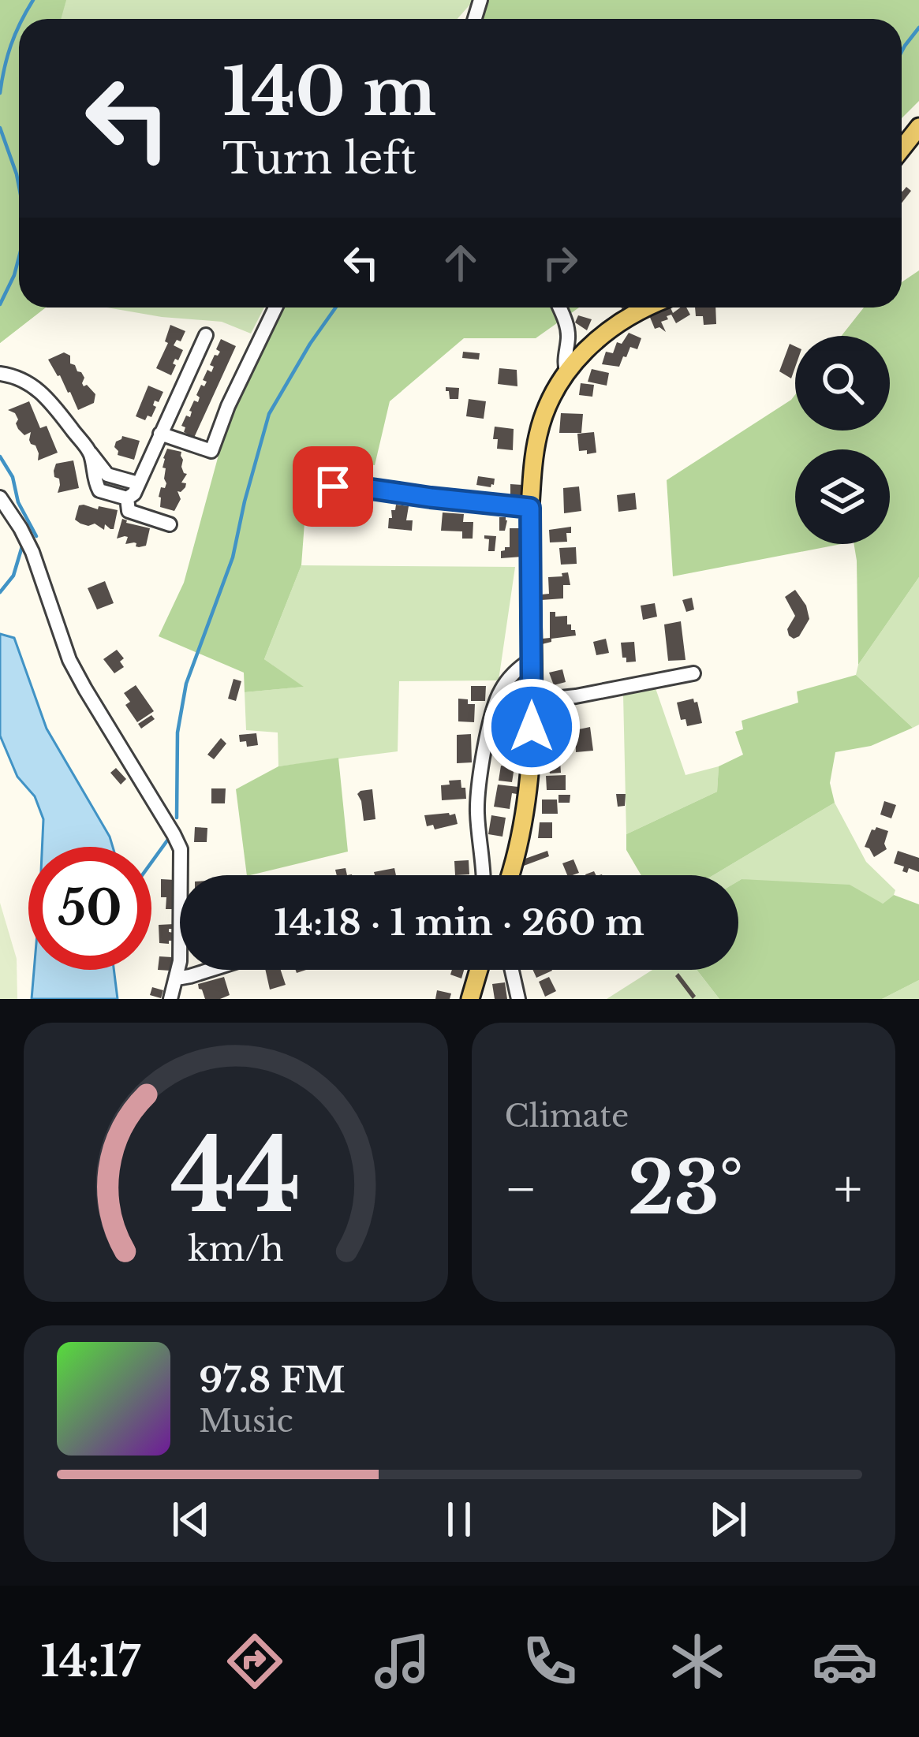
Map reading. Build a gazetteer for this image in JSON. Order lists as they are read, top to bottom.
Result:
{
  "page": {
    "turn": ["140 m", "Turn left"],
    "limit": "50",
    "trip": "14:18 · 1 min · 260 m",
    "tile": "Climate",
    "heat": ["−", "23°", "+"],
    "song": ["97.8 FM", "Music"],
    "tabs": "14:17",
    "gauge": ["44", "km/h"]
  }
}
